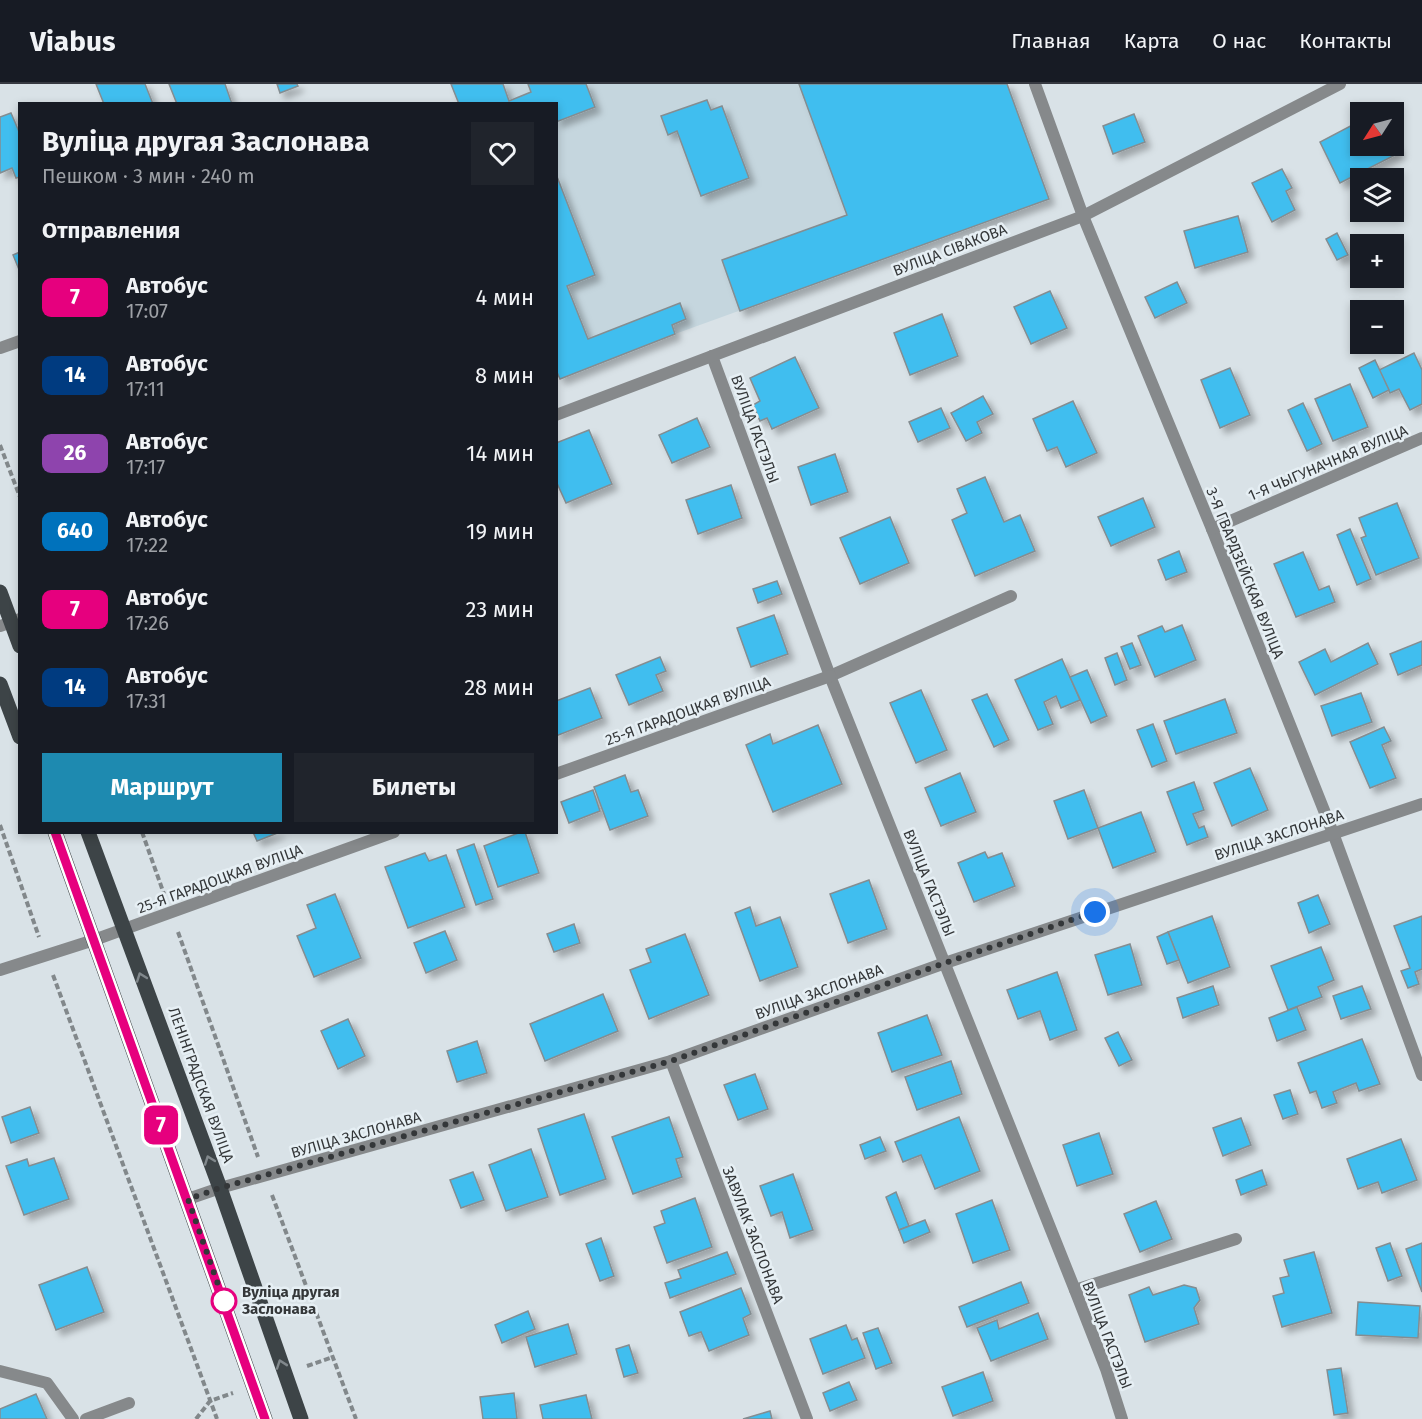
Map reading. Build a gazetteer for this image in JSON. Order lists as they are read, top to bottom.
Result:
{
  "streets": {
    "main road": ["ЛЕНІНГРАДСКАЯ ВУЛІЦА"],
    "street": [
      "ВУЛІЦА СІВАКОВА",
      "ВУЛІЦА ГАСТЭЛЫ",
      "1-Я ЧЫГУНАЧНАЯ ВУЛІЦА",
      "3-Я ГВАРДЗЕЙСКАЯ ВУЛІЦА",
      "25-Я ГАРАДОЦКАЯ ВУЛІЦА",
      "ВУЛІЦА ЗАСЛОНАВА",
      "ЗАВУЛАК ЗАСЛОНАВА"
    ]
  },
  "crossings": [
    ["ВУЛІЦА СІВАКОВА", "ВУЛІЦА ГАСТЭЛЫ"],
    ["ВУЛІЦА СІВАКОВА", "3-Я ГВАРДЗЕЙСКАЯ ВУЛІЦА"],
    ["ВУЛІЦА ГАСТЭЛЫ", "25-Я ГАРАДОЦКАЯ ВУЛІЦА"],
    ["ВУЛІЦА ГАСТЭЛЫ", "ВУЛІЦА ЗАСЛОНАВА"],
    ["1-Я ЧЫГУНАЧНАЯ ВУЛІЦА", "3-Я ГВАРДЗЕЙСКАЯ ВУЛІЦА"],
    ["3-Я ГВАРДЗЕЙСКАЯ ВУЛІЦА", "ВУЛІЦА ЗАСЛОНАВА"],
    ["25-Я ГАРАДОЦКАЯ ВУЛІЦА", "ЛЕНІНГРАДСКАЯ ВУЛІЦА"],
    ["ВУЛІЦА ЗАСЛОНАВА", "ЛЕНІНГРАДСКАЯ ВУЛІЦА"],
    ["ВУЛІЦА ЗАСЛОНАВА", "ЗАВУЛАК ЗАСЛОНАВА"]
  ],
  "places": ["Вуліца другая Заслонава"],
  "lines": ["bus line 7"],
  "north": "bottom left",
  "page": {
    "header": "Viabus",
    "nav": [
      "Главная",
      "Карта",
      "О нас",
      "Контакты"
    ],
    "on_map": "7",
    "map_buttons": ["+", "−"],
    "heading": [
      ["Вуліца другая Заслонава", "Пешком · 3 мин · 240 m"],
      "Отправления"
    ],
    "list": [
      {
        "mark": "7",
        "name": "Автобус",
        "note": "17:07",
        "value": "4 мин"
      },
      {
        "mark": "14",
        "name": "Автобус",
        "note": "17:11",
        "value": "8 мин"
      },
      {
        "mark": "26",
        "name": "Автобус",
        "note": "17:17",
        "value": "14 мин"
      },
      {
        "mark": "640",
        "name": "Автобус",
        "note": "17:22",
        "value": "19 мин"
      },
      {
        "mark": "7",
        "name": "Автобус",
        "note": "17:26",
        "value": "23 мин"
      },
      {
        "mark": "14",
        "name": "Автобус",
        "note": "17:31",
        "value": "28 мин"
      }
    ],
    "buttons": ["Маршрут", "Билеты"]
  }
}
